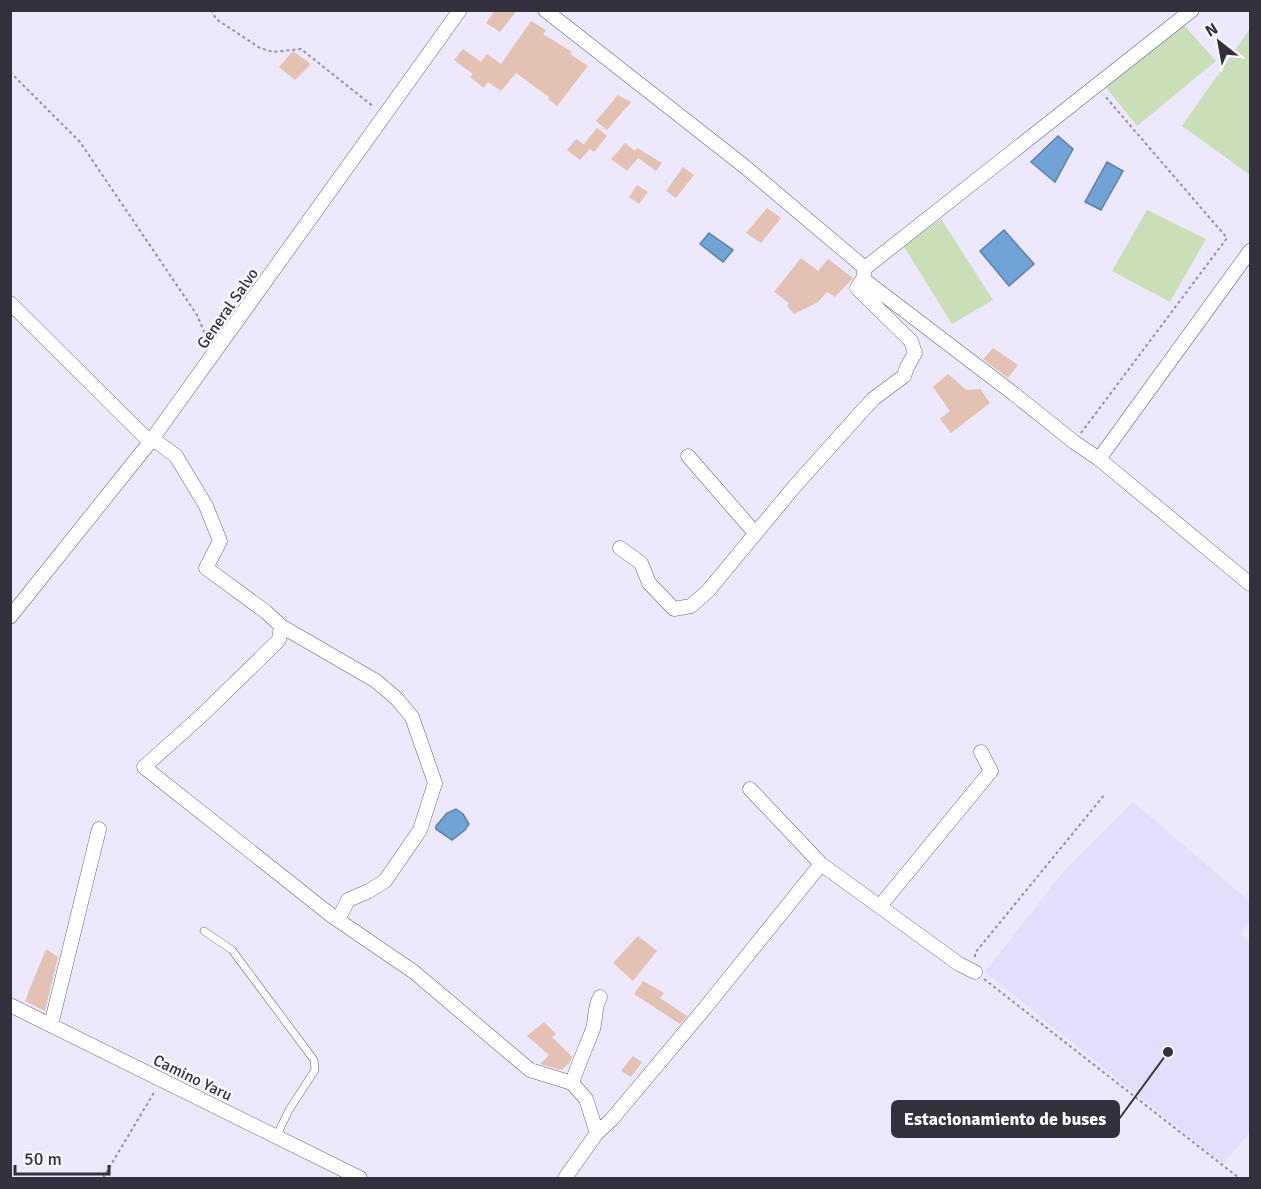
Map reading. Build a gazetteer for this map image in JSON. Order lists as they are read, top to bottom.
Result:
{
  "streets": {
    "street": ["General Salvo", "Camino Yaru"]
  },
  "places": ["Estacionamiento de buses"],
  "scale_bar": "50 m",
  "north": "top left"
}
